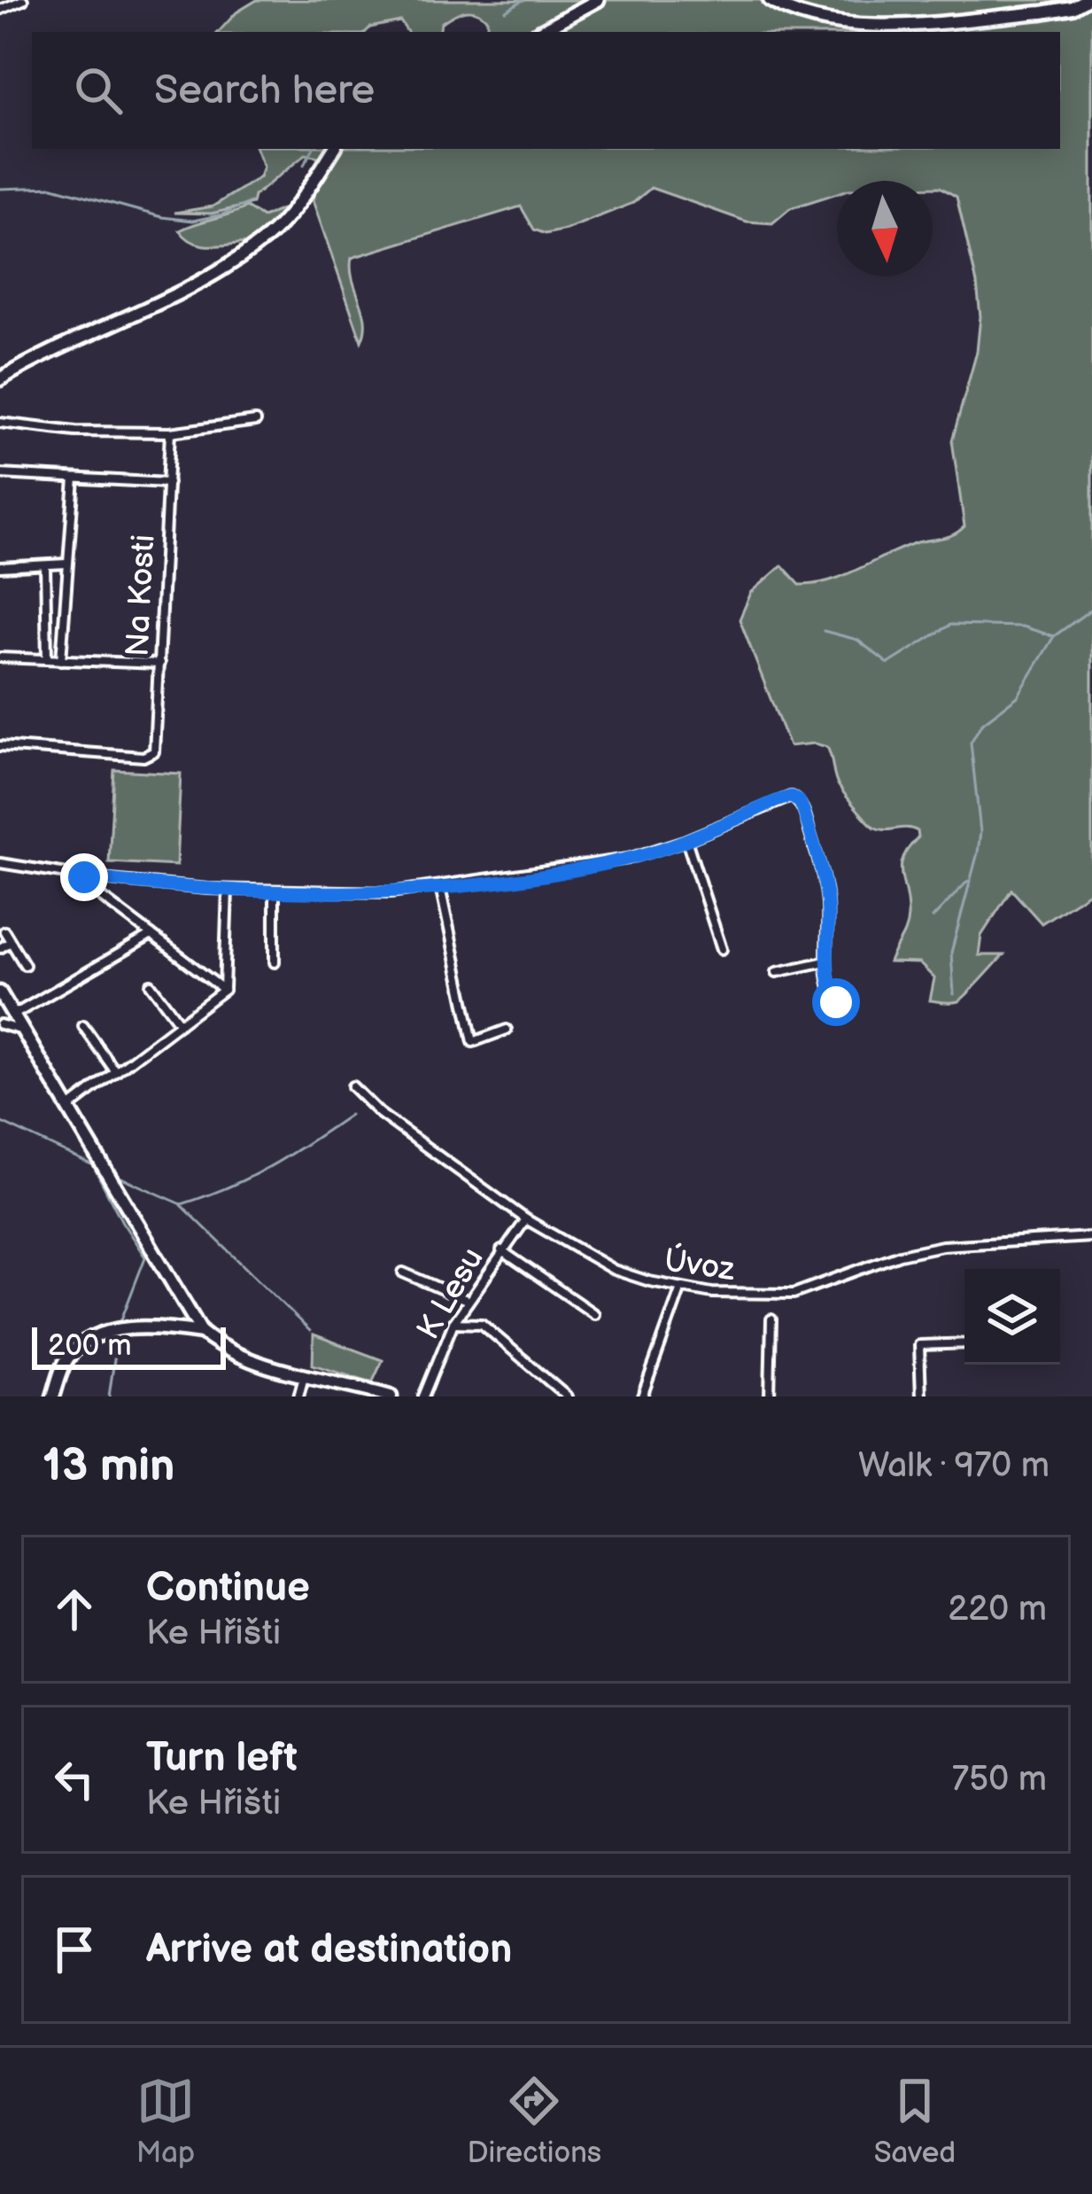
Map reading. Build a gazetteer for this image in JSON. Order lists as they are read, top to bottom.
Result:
{
  "streets": {
    "street": ["Na Kosti", "Úvoz", "K Lesu"]
  },
  "crossings": [
    ["Úvoz", "K Lesu"]
  ],
  "scale_bar": "200 m",
  "north": "bottom",
  "page": {
    "search": "Search here",
    "scale": "200 m",
    "heading": ["13 min", "Walk · 970 m"],
    "list": [
      ["Continue", "Ke Hřišti", "220 m"],
      ["Turn left", "Ke Hřišti", "750 m"],
      "Arrive at destination"
    ],
    "nav": ["Map", "Directions", "Saved"]
  }
}
